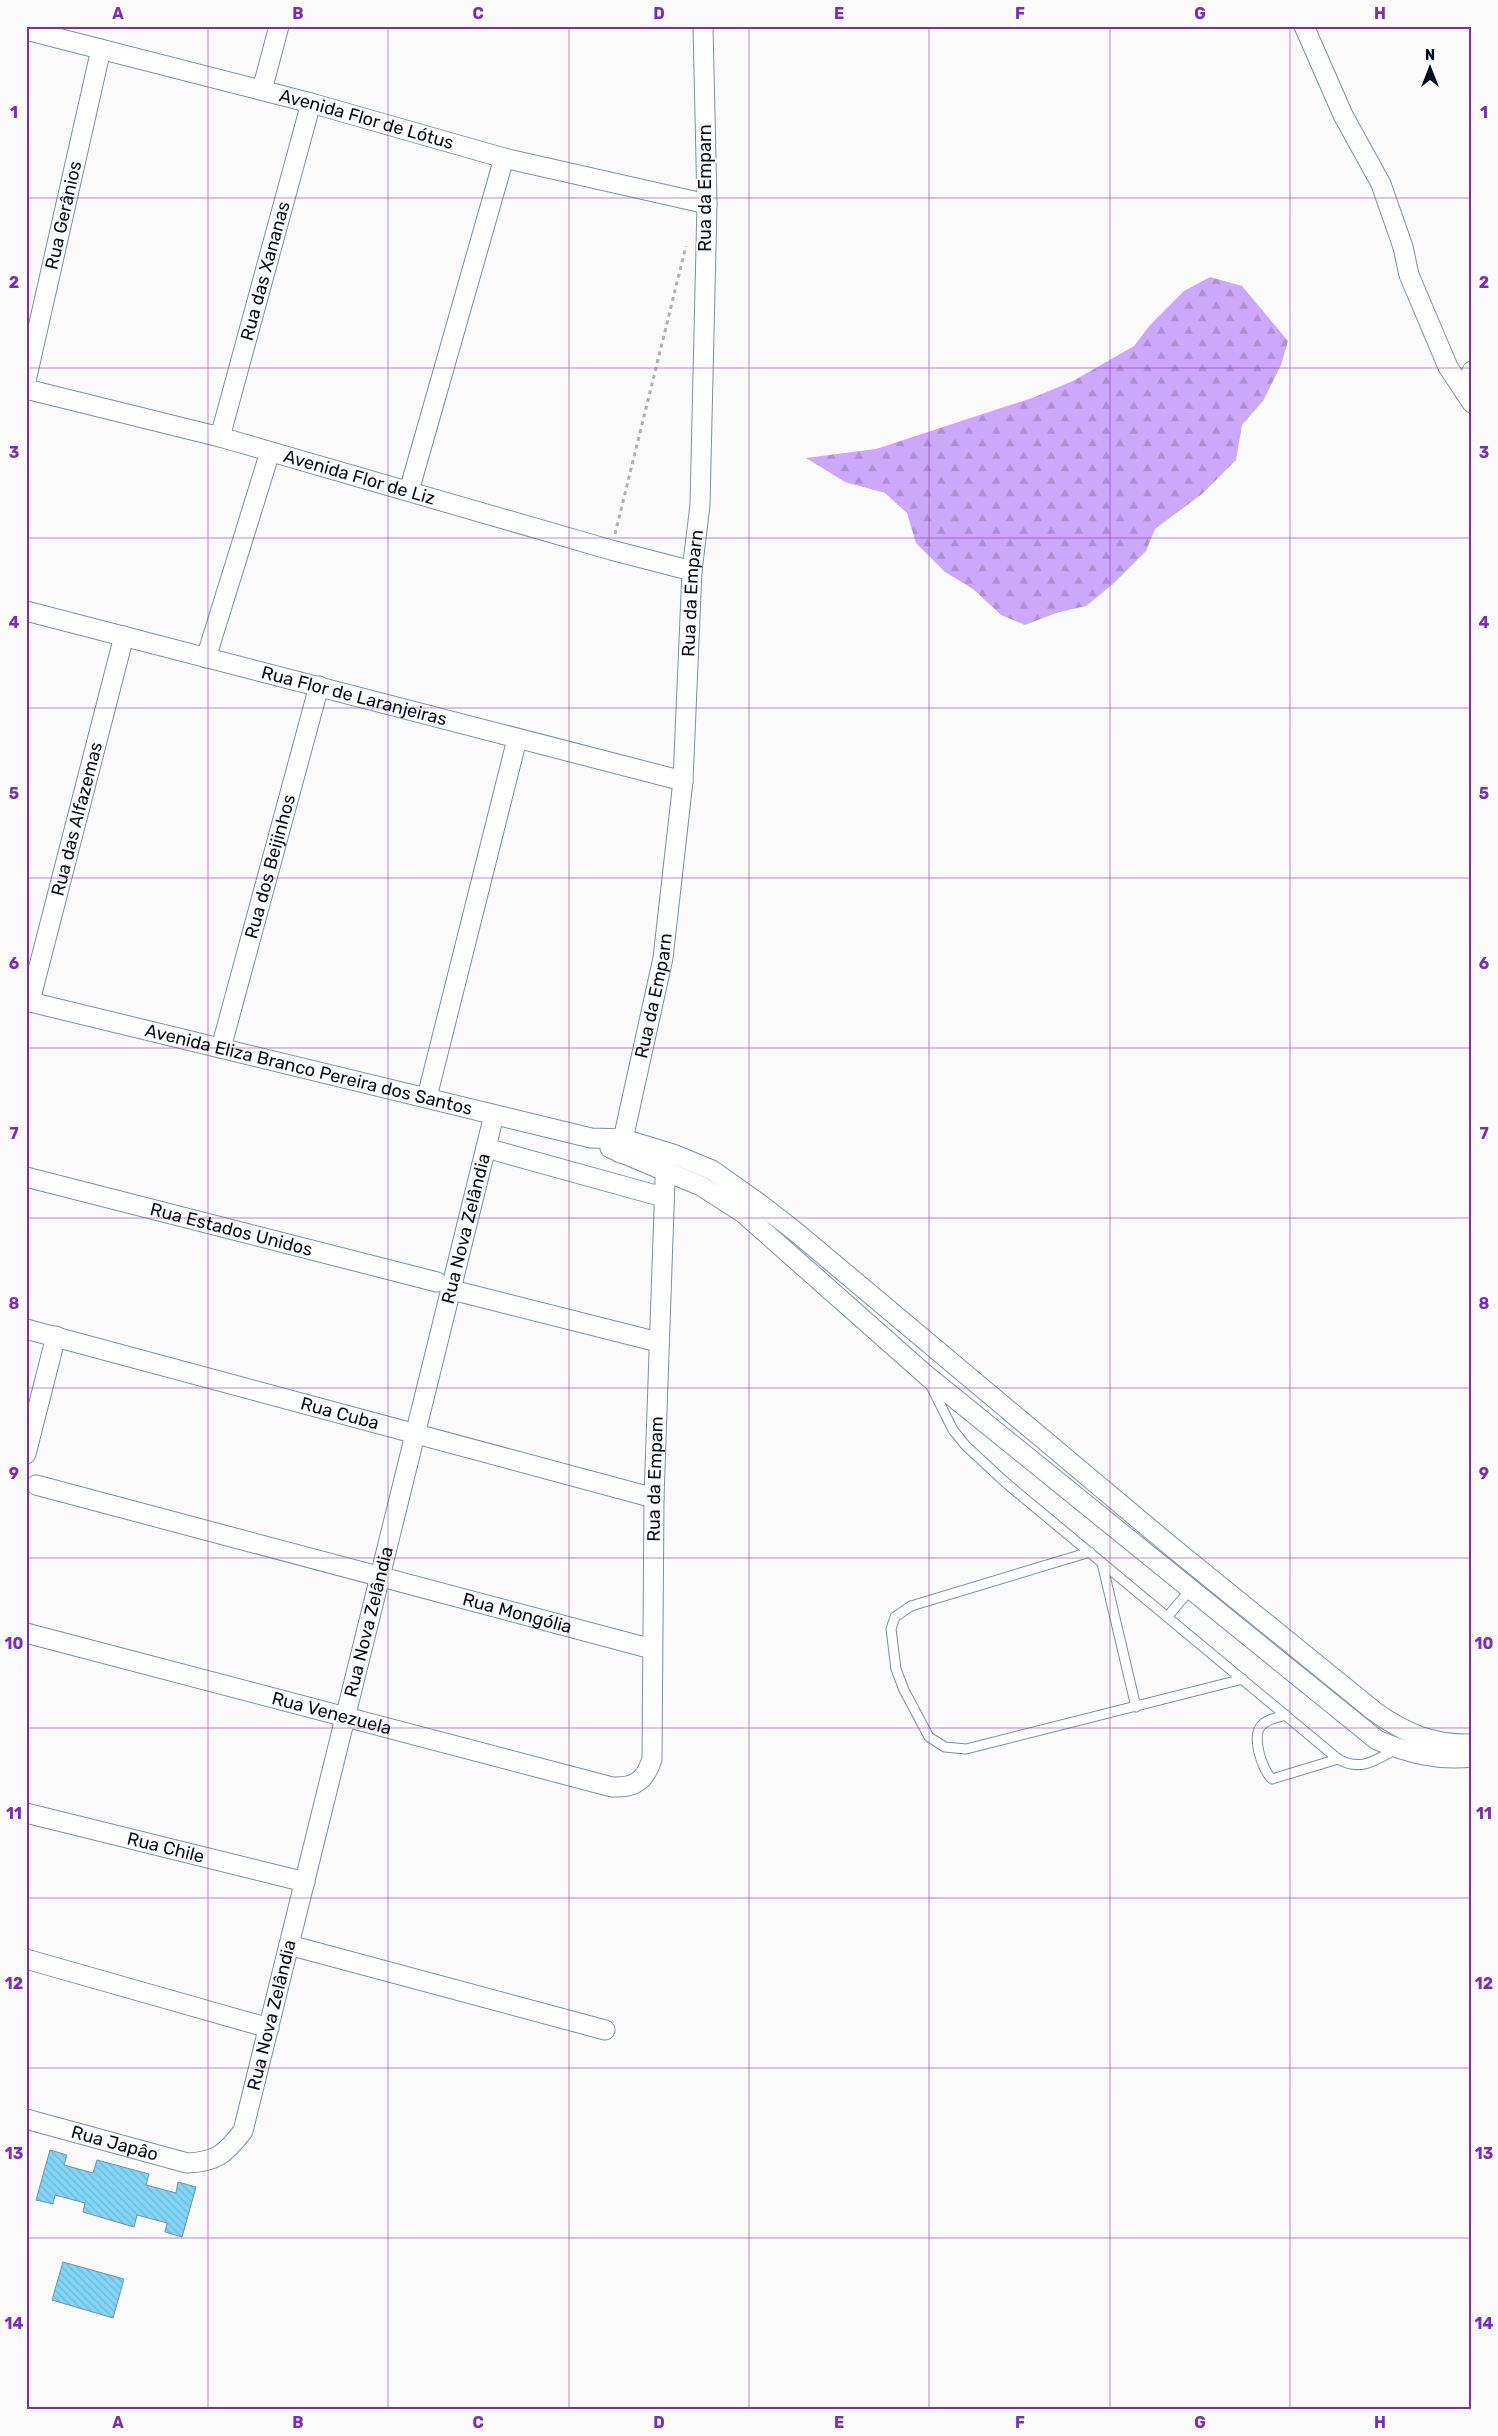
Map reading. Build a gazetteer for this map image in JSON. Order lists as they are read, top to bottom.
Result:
{
  "streets": {
    "street": [
      "Avenida Flor de Lótus",
      "Rua da Emparn",
      "Rua Gerânios",
      "Rua das Xananas",
      "Avenida Flor de Liz",
      "Rua Flor de Laranjeiras",
      "Rua das Alfazemas",
      "Rua dos Beijinhos",
      "Avenida Eliza Branco Pereira dos Santos",
      "Rua Estados Unidos",
      "Rua Nova Zelândia",
      "Rua Cuba",
      "Rua da Empam",
      "Rua Mongólia",
      "Rua Venezuela",
      "Rua Chile",
      "Rua Japâo"
    ]
  },
  "crossings": [
    ["Avenida Flor de Lótus", "Rua da Emparn"],
    ["Avenida Flor de Lótus", "Rua Gerânios"],
    ["Avenida Flor de Lótus", "Rua das Xananas"],
    ["Rua da Emparn", "Avenida Flor de Liz"],
    ["Rua da Emparn", "Rua Flor de Laranjeiras"],
    ["Rua da Emparn", "Avenida Eliza Branco Pereira dos Santos"],
    ["Rua das Xananas", "Avenida Flor de Liz"],
    ["Rua Flor de Laranjeiras", "Rua das Alfazemas"],
    ["Rua Flor de Laranjeiras", "Rua dos Beijinhos"],
    ["Rua das Alfazemas", "Avenida Eliza Branco Pereira dos Santos"],
    ["Rua dos Beijinhos", "Avenida Eliza Branco Pereira dos Santos"],
    ["Avenida Eliza Branco Pereira dos Santos", "Rua Nova Zelândia"],
    ["Rua Estados Unidos", "Rua Nova Zelândia"],
    ["Rua Estados Unidos", "Rua da Empam"],
    ["Rua Nova Zelândia", "Rua Cuba"],
    ["Rua Nova Zelândia", "Rua Mongólia"],
    ["Rua Nova Zelândia", "Rua Venezuela"],
    ["Rua Nova Zelândia", "Rua Chile"],
    ["Rua Nova Zelândia", "Rua Japâo"],
    ["Rua Cuba", "Rua da Empam"],
    ["Rua da Empam", "Rua Mongólia"],
    ["Rua da Empam", "Rua Venezuela"]
  ],
  "north": "top",
  "grid": {
    "columns": [
      "A",
      "B",
      "C",
      "D",
      "E",
      "F",
      "G",
      "H"
    ],
    "rows": [
      "1",
      "2",
      "3",
      "4",
      "5",
      "6",
      "7",
      "8",
      "9",
      "10",
      "11",
      "12",
      "13",
      "14"
    ]
  }
}
